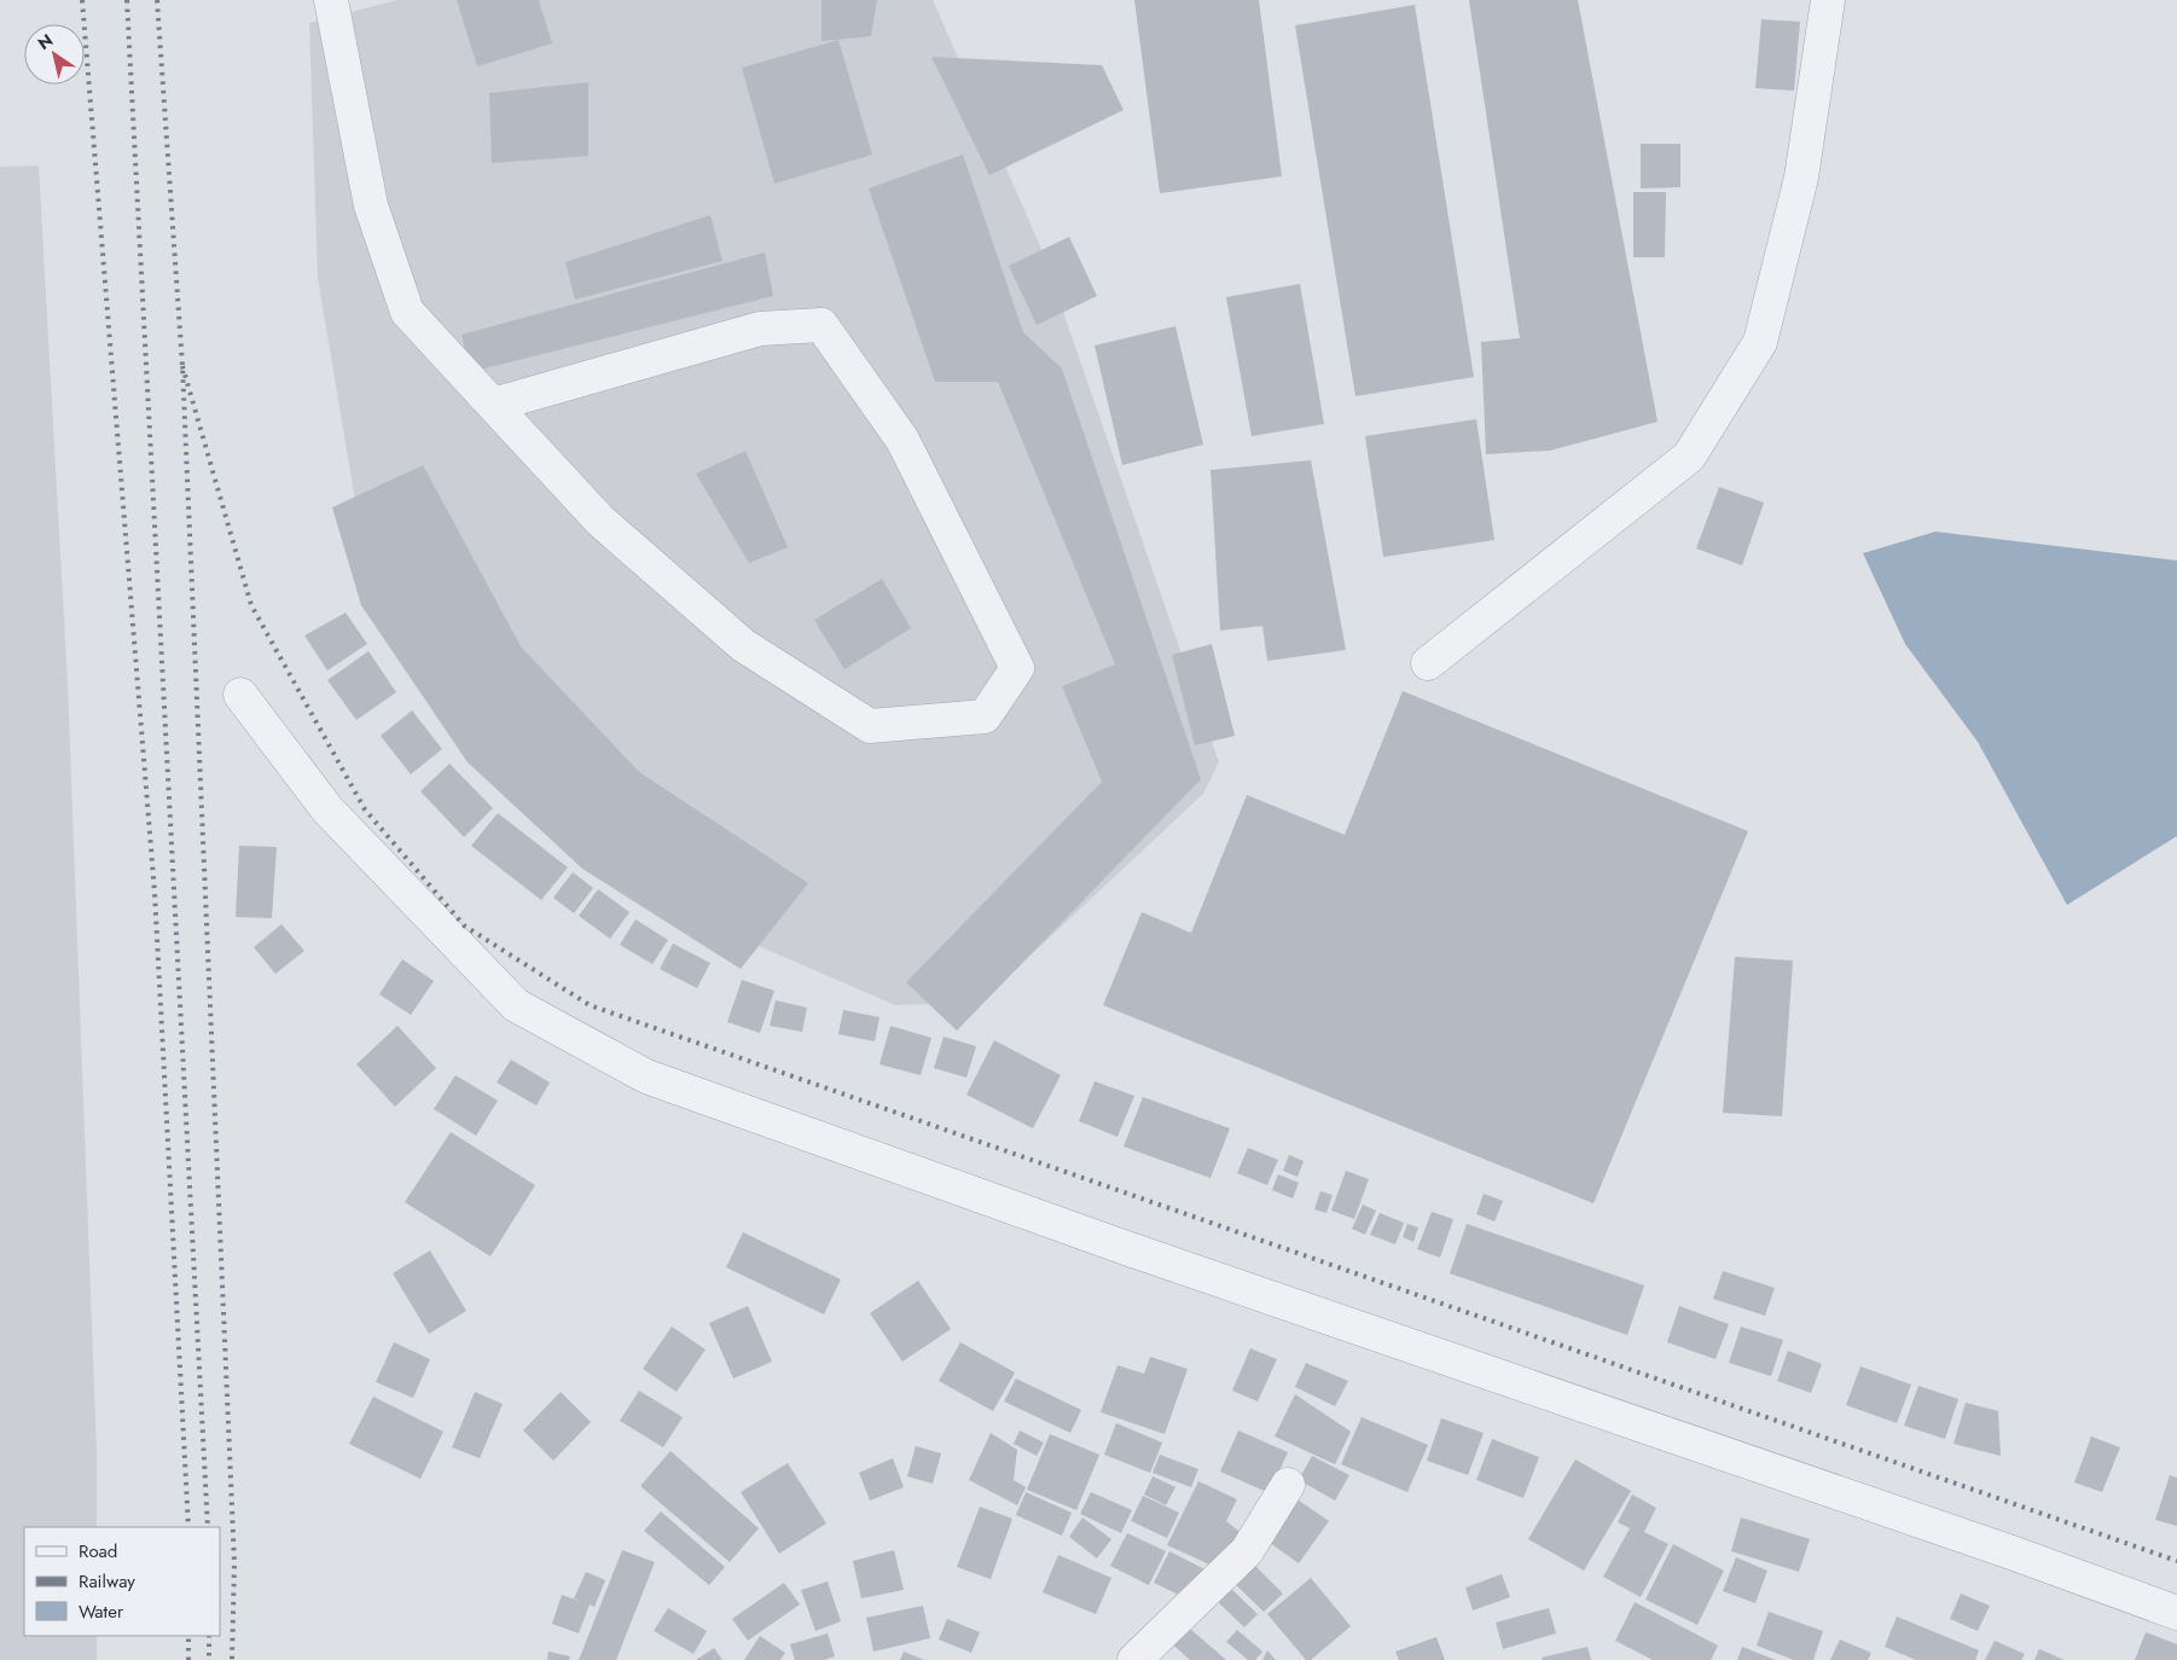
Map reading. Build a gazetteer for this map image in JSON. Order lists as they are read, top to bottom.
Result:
{
  "legend": ["Road", "Railway", "Water"],
  "north": "top left"
}
